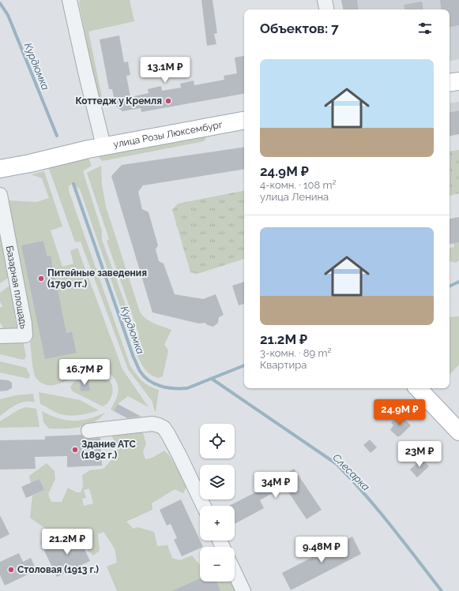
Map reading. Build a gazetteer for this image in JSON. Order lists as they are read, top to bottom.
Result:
{
  "streets": {
    "main road": ["улица Розы Люксембург"],
    "street": ["Базарная площадь"]
  },
  "water": ["Курдюмка", "Слесарка"],
  "places": [
    "Коттедж у Кремля",
    "Питейные заведения (1790 гг.)",
    "Здание АТС (1892 г.)",
    "Столовая (1913 г.)"
  ],
  "page": {
    "heading": "Объектов: 7",
    "list": [
      {
        "name": "24.9M ₽",
        "note": "4-комн. · 108 m² · улица Ленина"
      },
      {
        "name": "21.2M ₽",
        "note": "3-комн. · 89 m² · Квартира"
      }
    ],
    "price": [
      "13.1M ₽",
      "16.7M ₽",
      "24.9M ₽",
      "23M ₽",
      "34M ₽",
      "21.2M ₽",
      "9.48M ₽"
    ],
    "map_buttons": ["+", "−"]
  }
}
